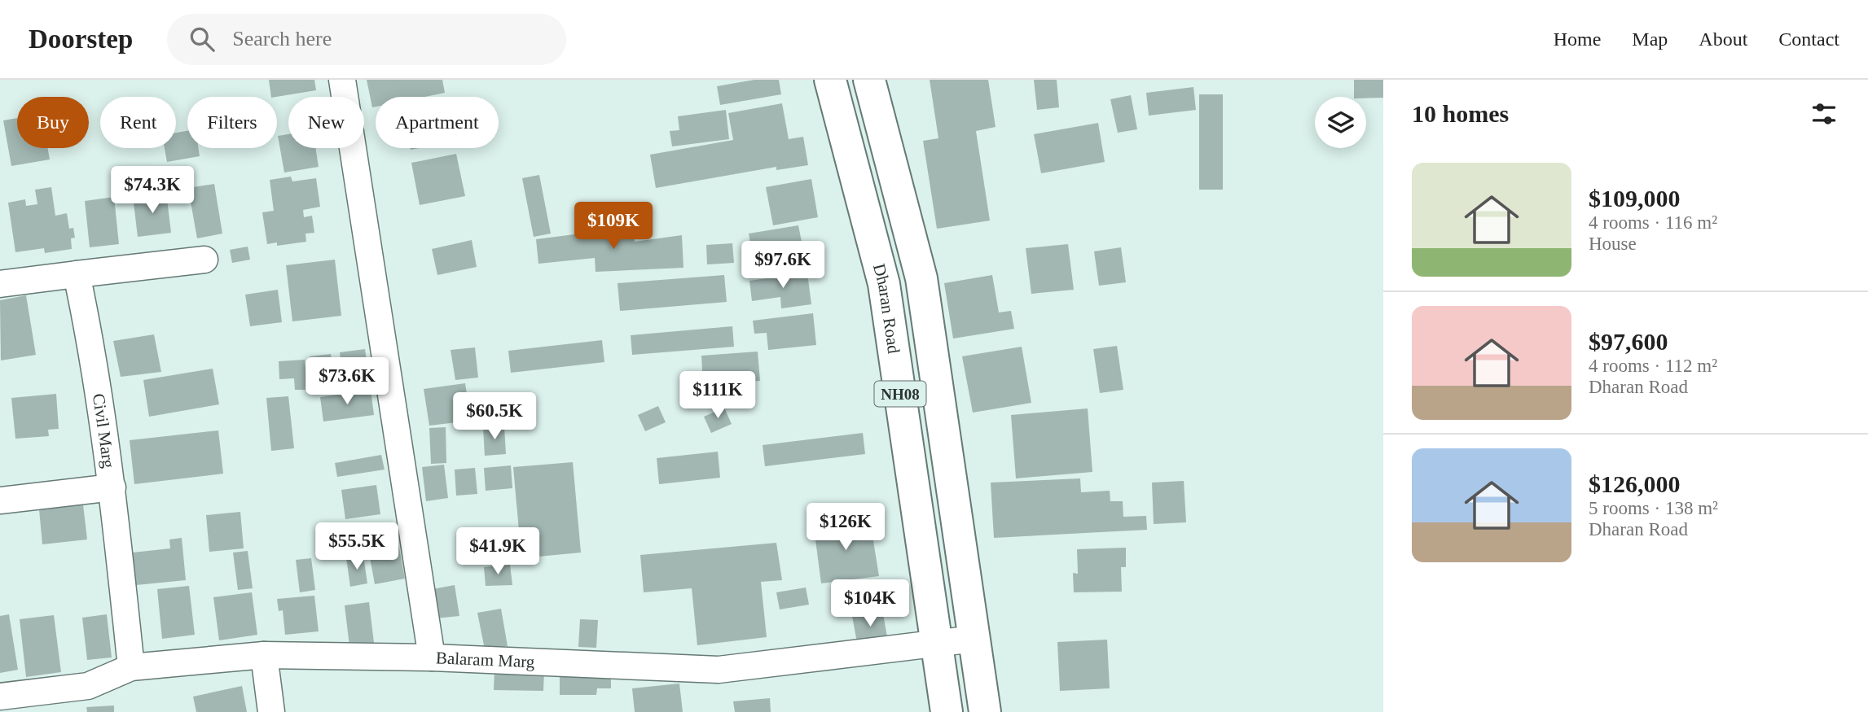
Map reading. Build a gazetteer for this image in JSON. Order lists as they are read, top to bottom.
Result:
{
  "streets": {
    "main road": ["Dharan Road", "NH08"],
    "street": ["Civil Marg", "Balaram Marg"]
  },
  "crossings": [
    ["Dharan Road", "Balaram Marg"],
    ["NH08", "Balaram Marg"],
    ["Civil Marg", "Balaram Marg"]
  ],
  "page": {
    "header": "Doorstep",
    "search": "Search here",
    "nav": [
      "Home",
      "Map",
      "About",
      "Contact"
    ],
    "heading": "10 homes",
    "chip": [
      "Buy",
      "Rent",
      "Filters",
      "New",
      "Apartment"
    ],
    "list": [
      {
        "name": "$109,000",
        "note": "4 rooms · 116 m² · House"
      },
      {
        "name": "$97,600",
        "note": "4 rooms · 112 m² · Dharan Road"
      },
      {
        "name": "$126,000",
        "note": "5 rooms · 138 m² · Dharan Road"
      }
    ],
    "price": [
      "$74.3K",
      "$109K",
      "$97.6K",
      "$73.6K",
      "$111K",
      "$60.5K",
      "$126K",
      "$55.5K",
      "$41.9K",
      "$104K"
    ]
  }
}
